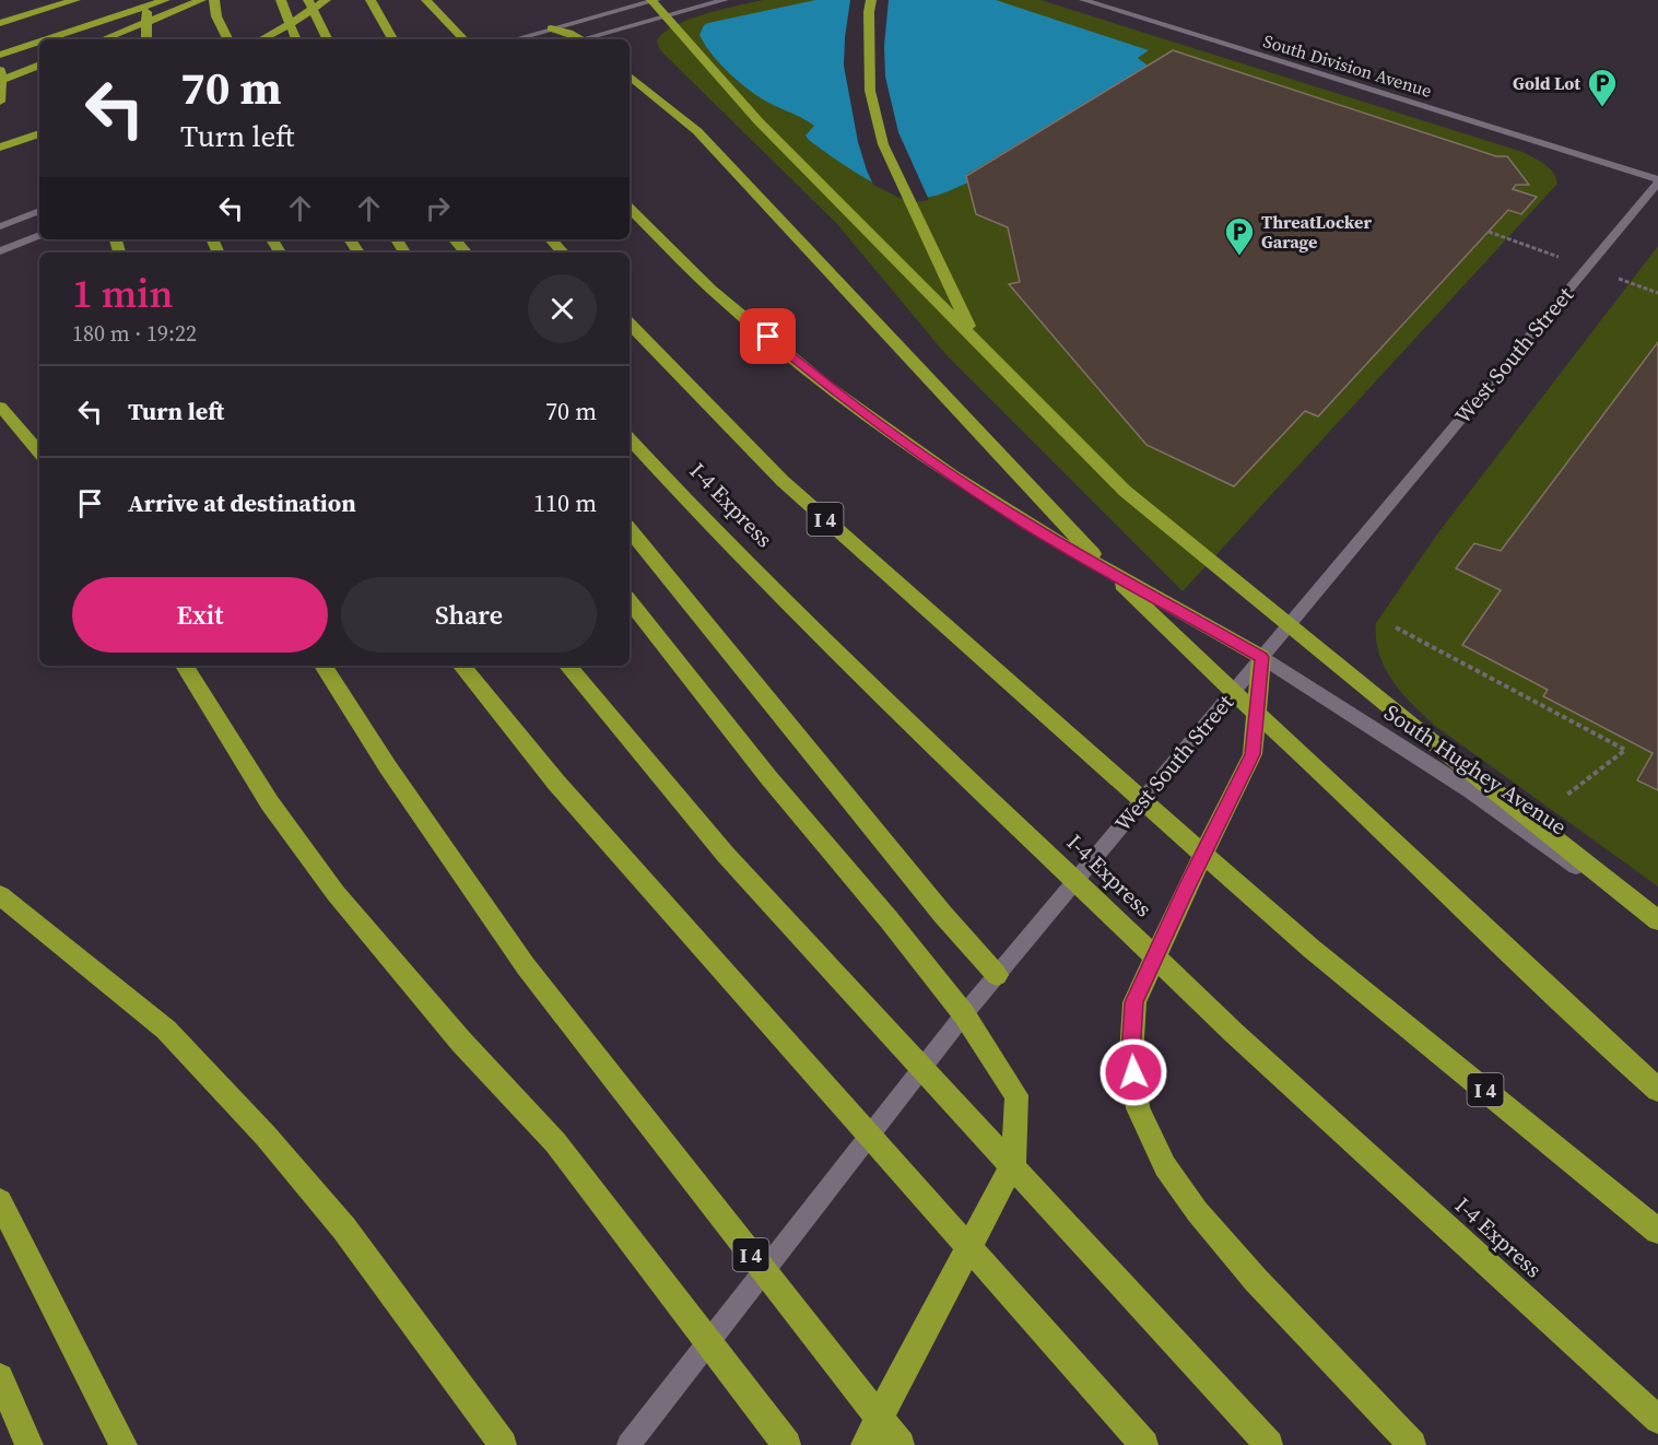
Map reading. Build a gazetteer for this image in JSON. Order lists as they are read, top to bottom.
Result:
{
  "streets": {
    "highway": ["I-4 Express", "I 4"],
    "main road": ["South Division Avenue", "West South Street", "South Hughey Avenue"]
  },
  "crossings": [
    ["South Division Avenue", "West South Street"],
    ["West South Street", "South Hughey Avenue"]
  ],
  "places": {
    "parking": ["Gold Lot", "ThreatLocker Garage"]
  },
  "page": {
    "turn": ["70 m", "Turn left"],
    "heading": ["1 min", "180 m · 19:22"],
    "list": [
      {
        "name": "Turn left",
        "value": "70 m"
      },
      {
        "name": "Arrive at destination",
        "value": "110 m"
      }
    ],
    "buttons": ["Exit", "Share"]
  }
}
